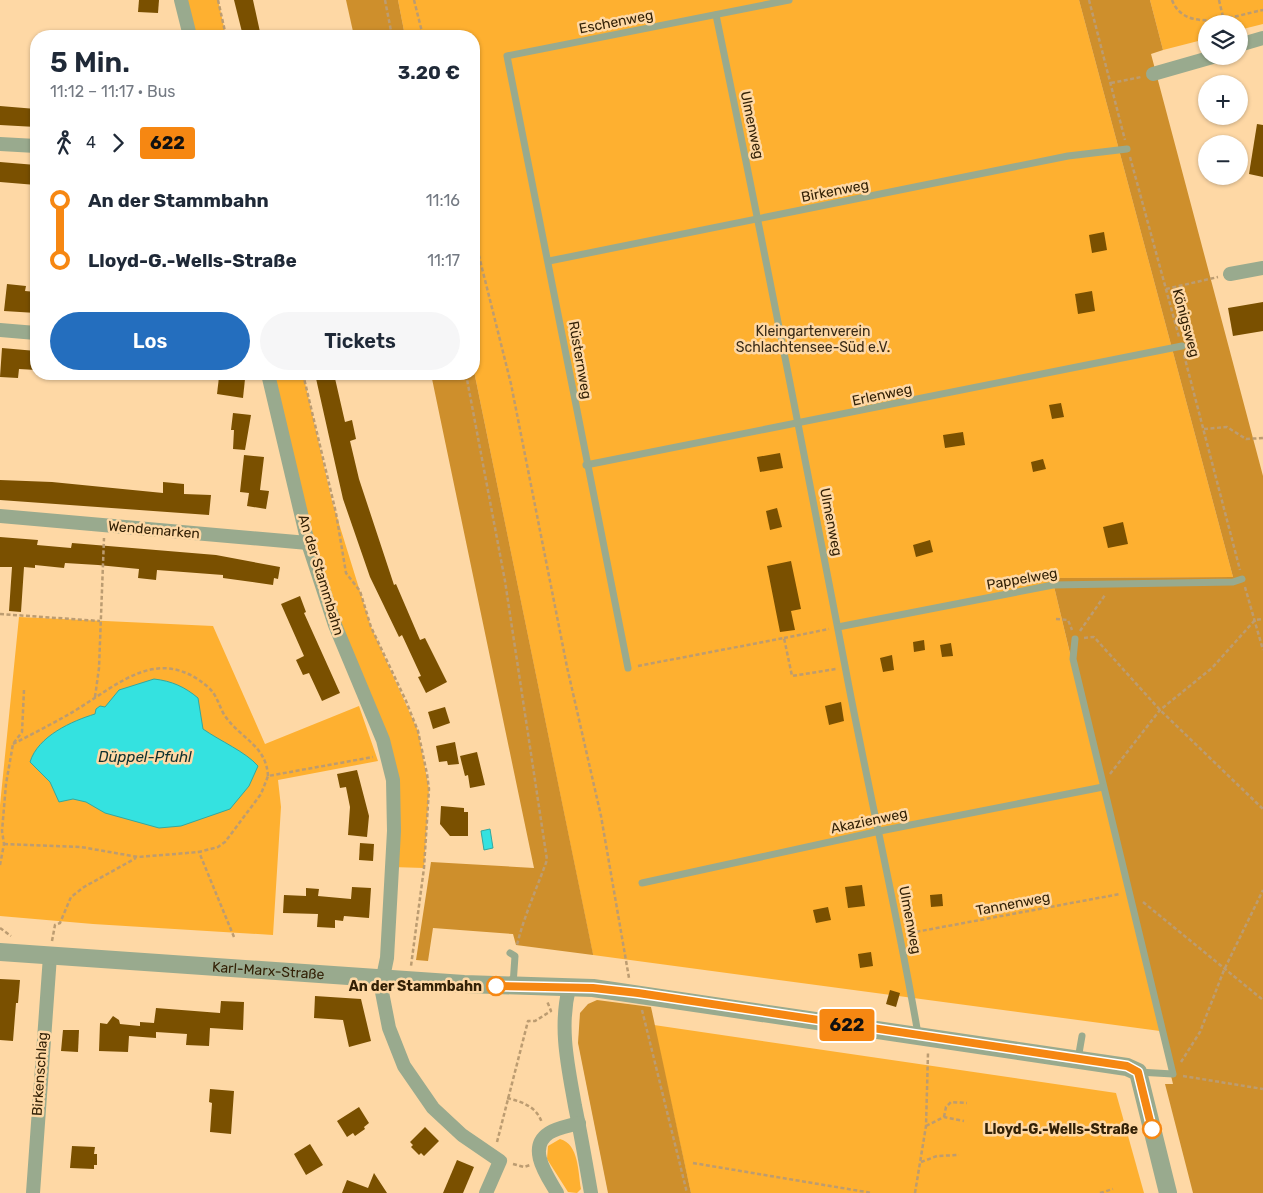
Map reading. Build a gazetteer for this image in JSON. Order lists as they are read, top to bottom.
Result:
{
  "streets": {
    "street": [
      "Wendemarken",
      "An der Stammbahn",
      "Karl-Marx-Straße",
      "Birkenschlag"
    ],
    "lane": [
      "Eschenweg",
      "Ulmenweg",
      "Birkenweg",
      "Rüsternweg",
      "Erlenweg",
      "Pappelweg",
      "Akazienweg"
    ],
    "path": ["Königsweg", "Tannenweg"]
  },
  "crossings": [
    ["Eschenweg", "Ulmenweg"],
    ["Eschenweg", "Rüsternweg"],
    ["Ulmenweg", "Birkenweg"],
    ["Ulmenweg", "Erlenweg"],
    ["Ulmenweg", "Pappelweg"],
    ["Ulmenweg", "Akazienweg"],
    ["Ulmenweg", "Tannenweg"],
    ["Ulmenweg", "Karl-Marx-Straße"],
    ["Birkenweg", "Königsweg"],
    ["Birkenweg", "Rüsternweg"],
    ["Königsweg", "Erlenweg"],
    ["Königsweg", "Pappelweg"],
    ["Rüsternweg", "Erlenweg"],
    ["Wendemarken", "An der Stammbahn"],
    ["An der Stammbahn", "Karl-Marx-Straße"],
    ["Karl-Marx-Straße", "Birkenschlag"]
  ],
  "water": ["Düppel-Pfuhl"],
  "parks": ["Kleingartenverein Schlachtensee-Süd e.V."],
  "places": ["An der Stammbahn", "Lloyd-G.-Wells-Straße"],
  "lines": ["bus line 622"],
  "page": {
    "on_map": "622",
    "map_buttons": ["+", "−"],
    "heading": ["5 Min.", "11:12 – 11:17 · Bus", "3.20 €"],
    "legs": ["4", "622"],
    "list": [
      {
        "name": "An der Stammbahn",
        "value": "11:16"
      },
      {
        "name": "Lloyd-G.-Wells-Straße",
        "value": "11:17"
      }
    ],
    "buttons": ["Los", "Tickets"]
  }
}
